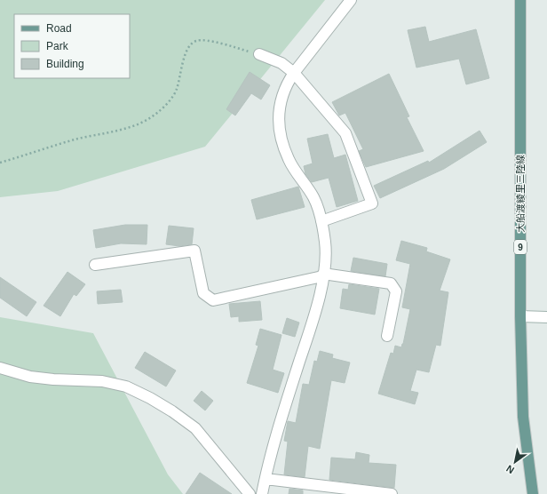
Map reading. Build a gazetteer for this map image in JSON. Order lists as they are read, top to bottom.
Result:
{
  "streets": {
    "main road": ["大船渡綾里三陸線", "9"]
  },
  "legend": ["Road", "Park", "Building"],
  "north": "bottom left"
}
